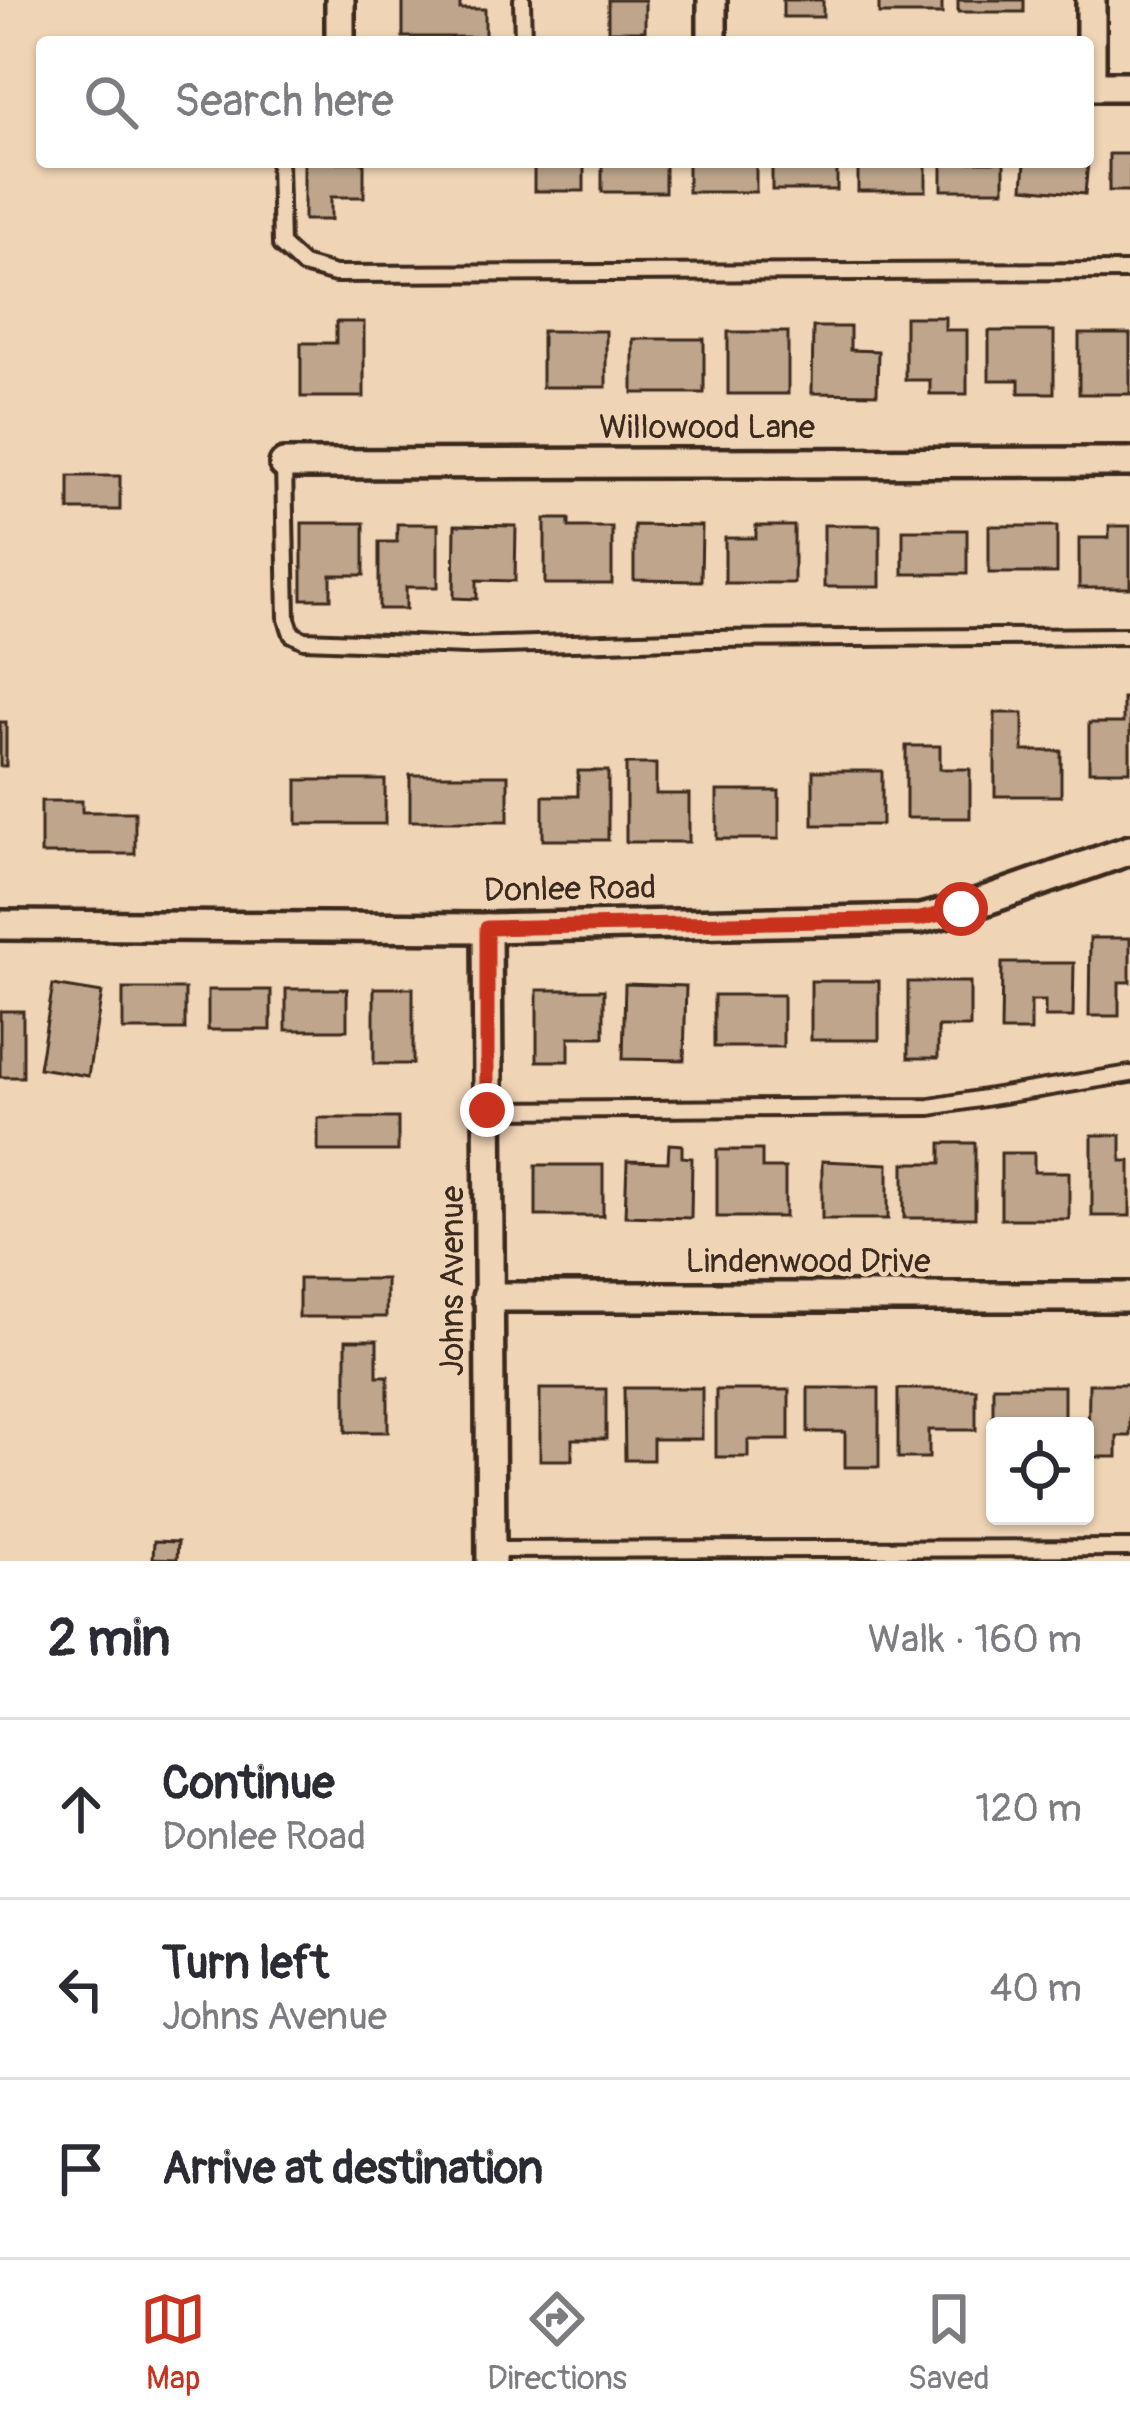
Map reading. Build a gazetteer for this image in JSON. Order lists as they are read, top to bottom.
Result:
{
  "streets": {
    "street": [
      "Willowood Lane",
      "Donlee Road",
      "Lindenwood Drive",
      "Johns Avenue"
    ]
  },
  "crossings": [
    ["Donlee Road", "Johns Avenue"],
    ["Lindenwood Drive", "Johns Avenue"]
  ],
  "page": {
    "search": "Search here",
    "heading": ["2 min", "Walk · 160 m"],
    "list": [
      ["Continue", "Donlee Road", "120 m"],
      ["Turn left", "Johns Avenue", "40 m"],
      "Arrive at destination"
    ],
    "nav": ["Map", "Directions", "Saved"]
  }
}
